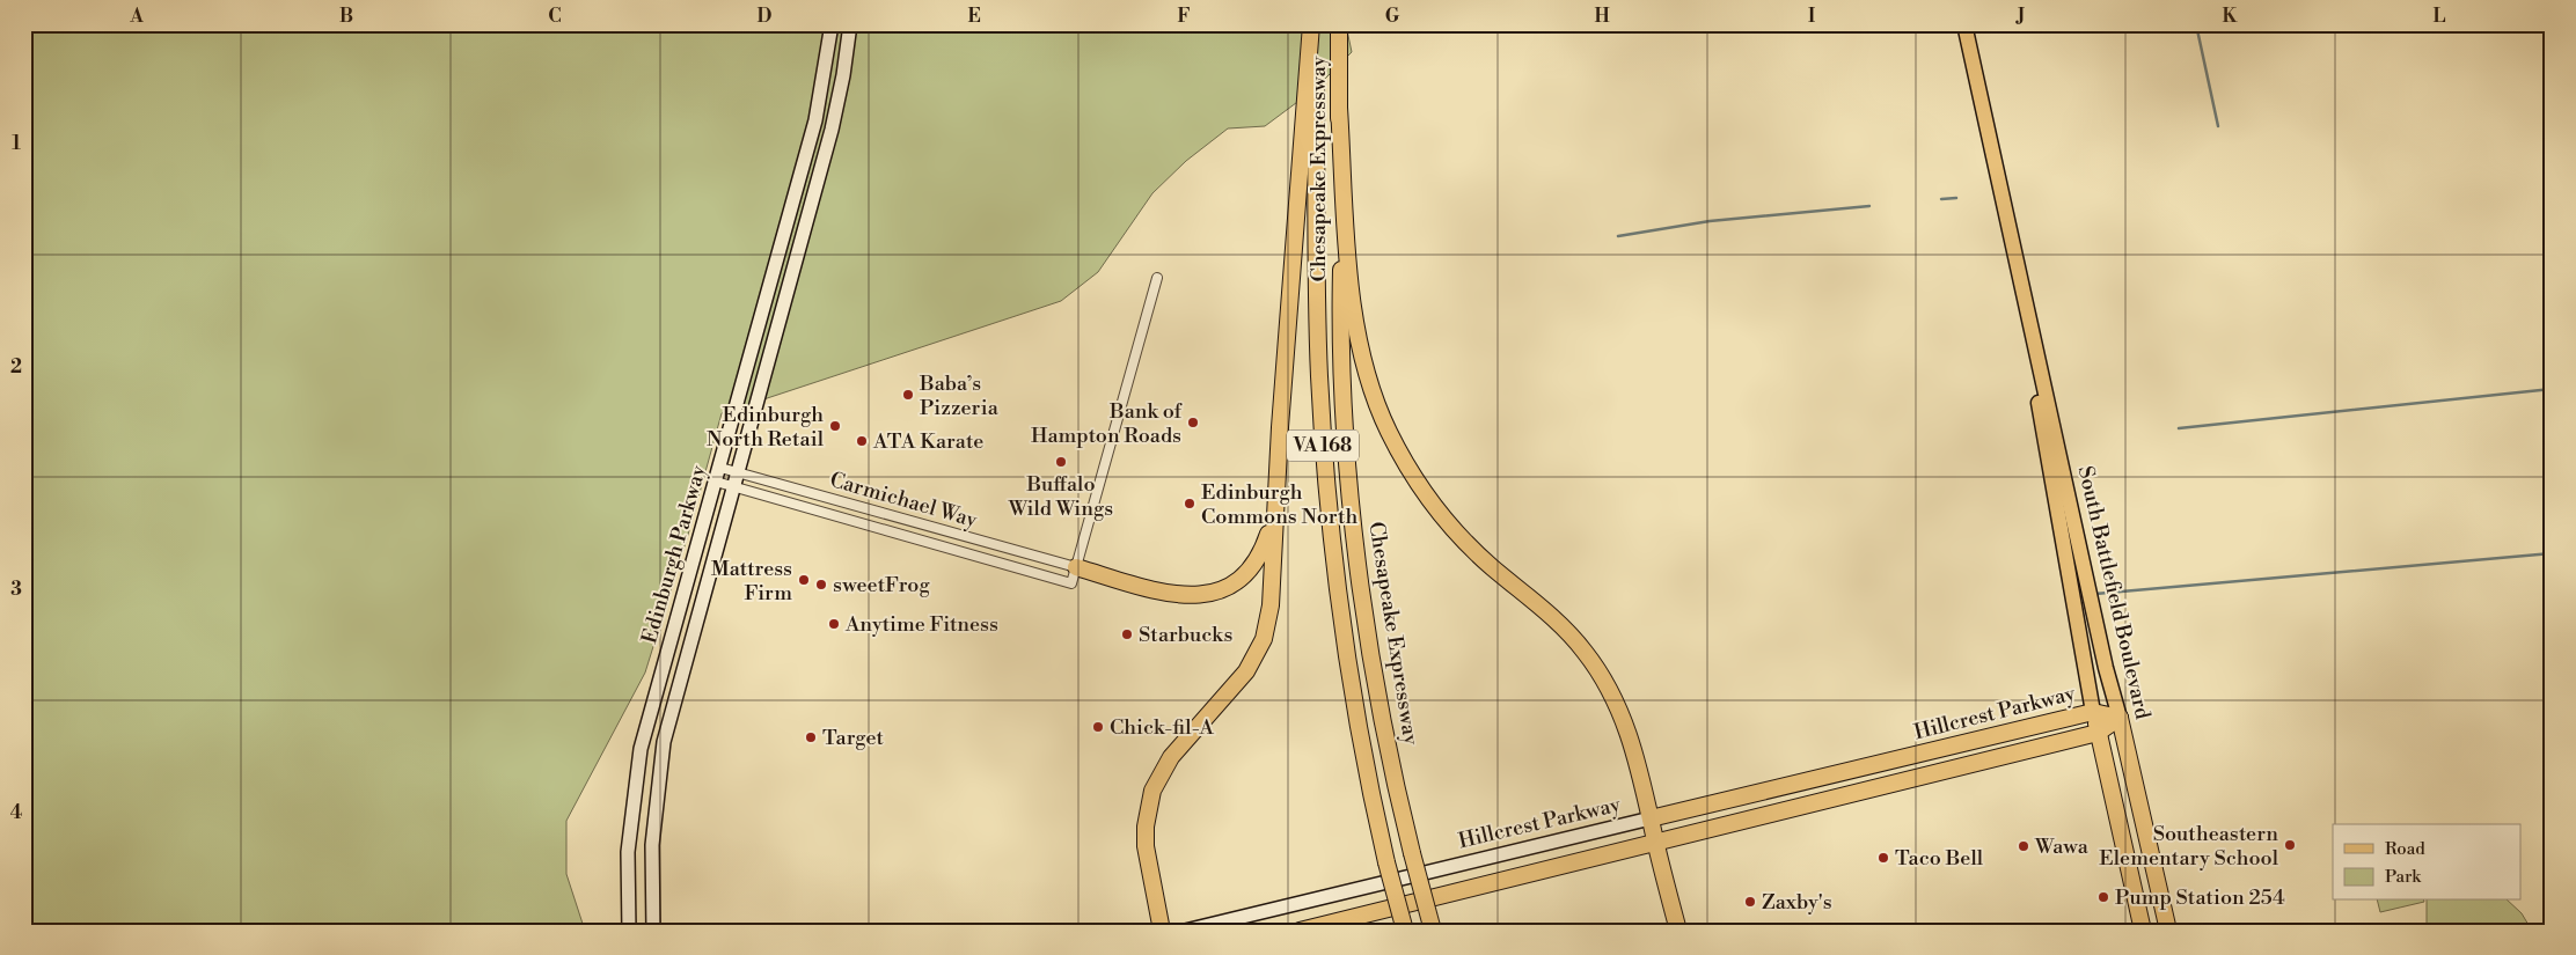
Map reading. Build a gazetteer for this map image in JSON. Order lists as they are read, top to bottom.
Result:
{
  "streets": {
    "highway": [
      "Chesapeake Expressway",
      "VA 168",
      "South Battlefield Boulevard",
      "Hillcrest Parkway"
    ],
    "street": ["Carmichael Way", "Edinburgh Parkway"]
  },
  "crossings": [
    ["Carmichael Way", "Edinburgh Parkway"],
    ["South Battlefield Boulevard", "Hillcrest Parkway"]
  ],
  "places": [
    "Baba’s Pizzeria",
    "Bank of Hampton Roads",
    "Edinburgh North Retail",
    "ATA Karate",
    "Buffalo Wild Wings",
    "Edinburgh Commons North",
    "Mattress Firm",
    "sweetFrog",
    "Anytime Fitness",
    "Starbucks",
    "Chick-fil-A",
    "Target",
    "Southeastern Elementary School",
    "Wawa",
    "Taco Bell",
    "Pump Station 254",
    "Zaxby's"
  ],
  "legend": ["Road", "Park"],
  "grid": {
    "columns": [
      "A",
      "B",
      "C",
      "D",
      "E",
      "F",
      "G",
      "H",
      "I",
      "J",
      "K",
      "L"
    ],
    "rows": [
      "1",
      "2",
      "3",
      "4"
    ]
  }
}
